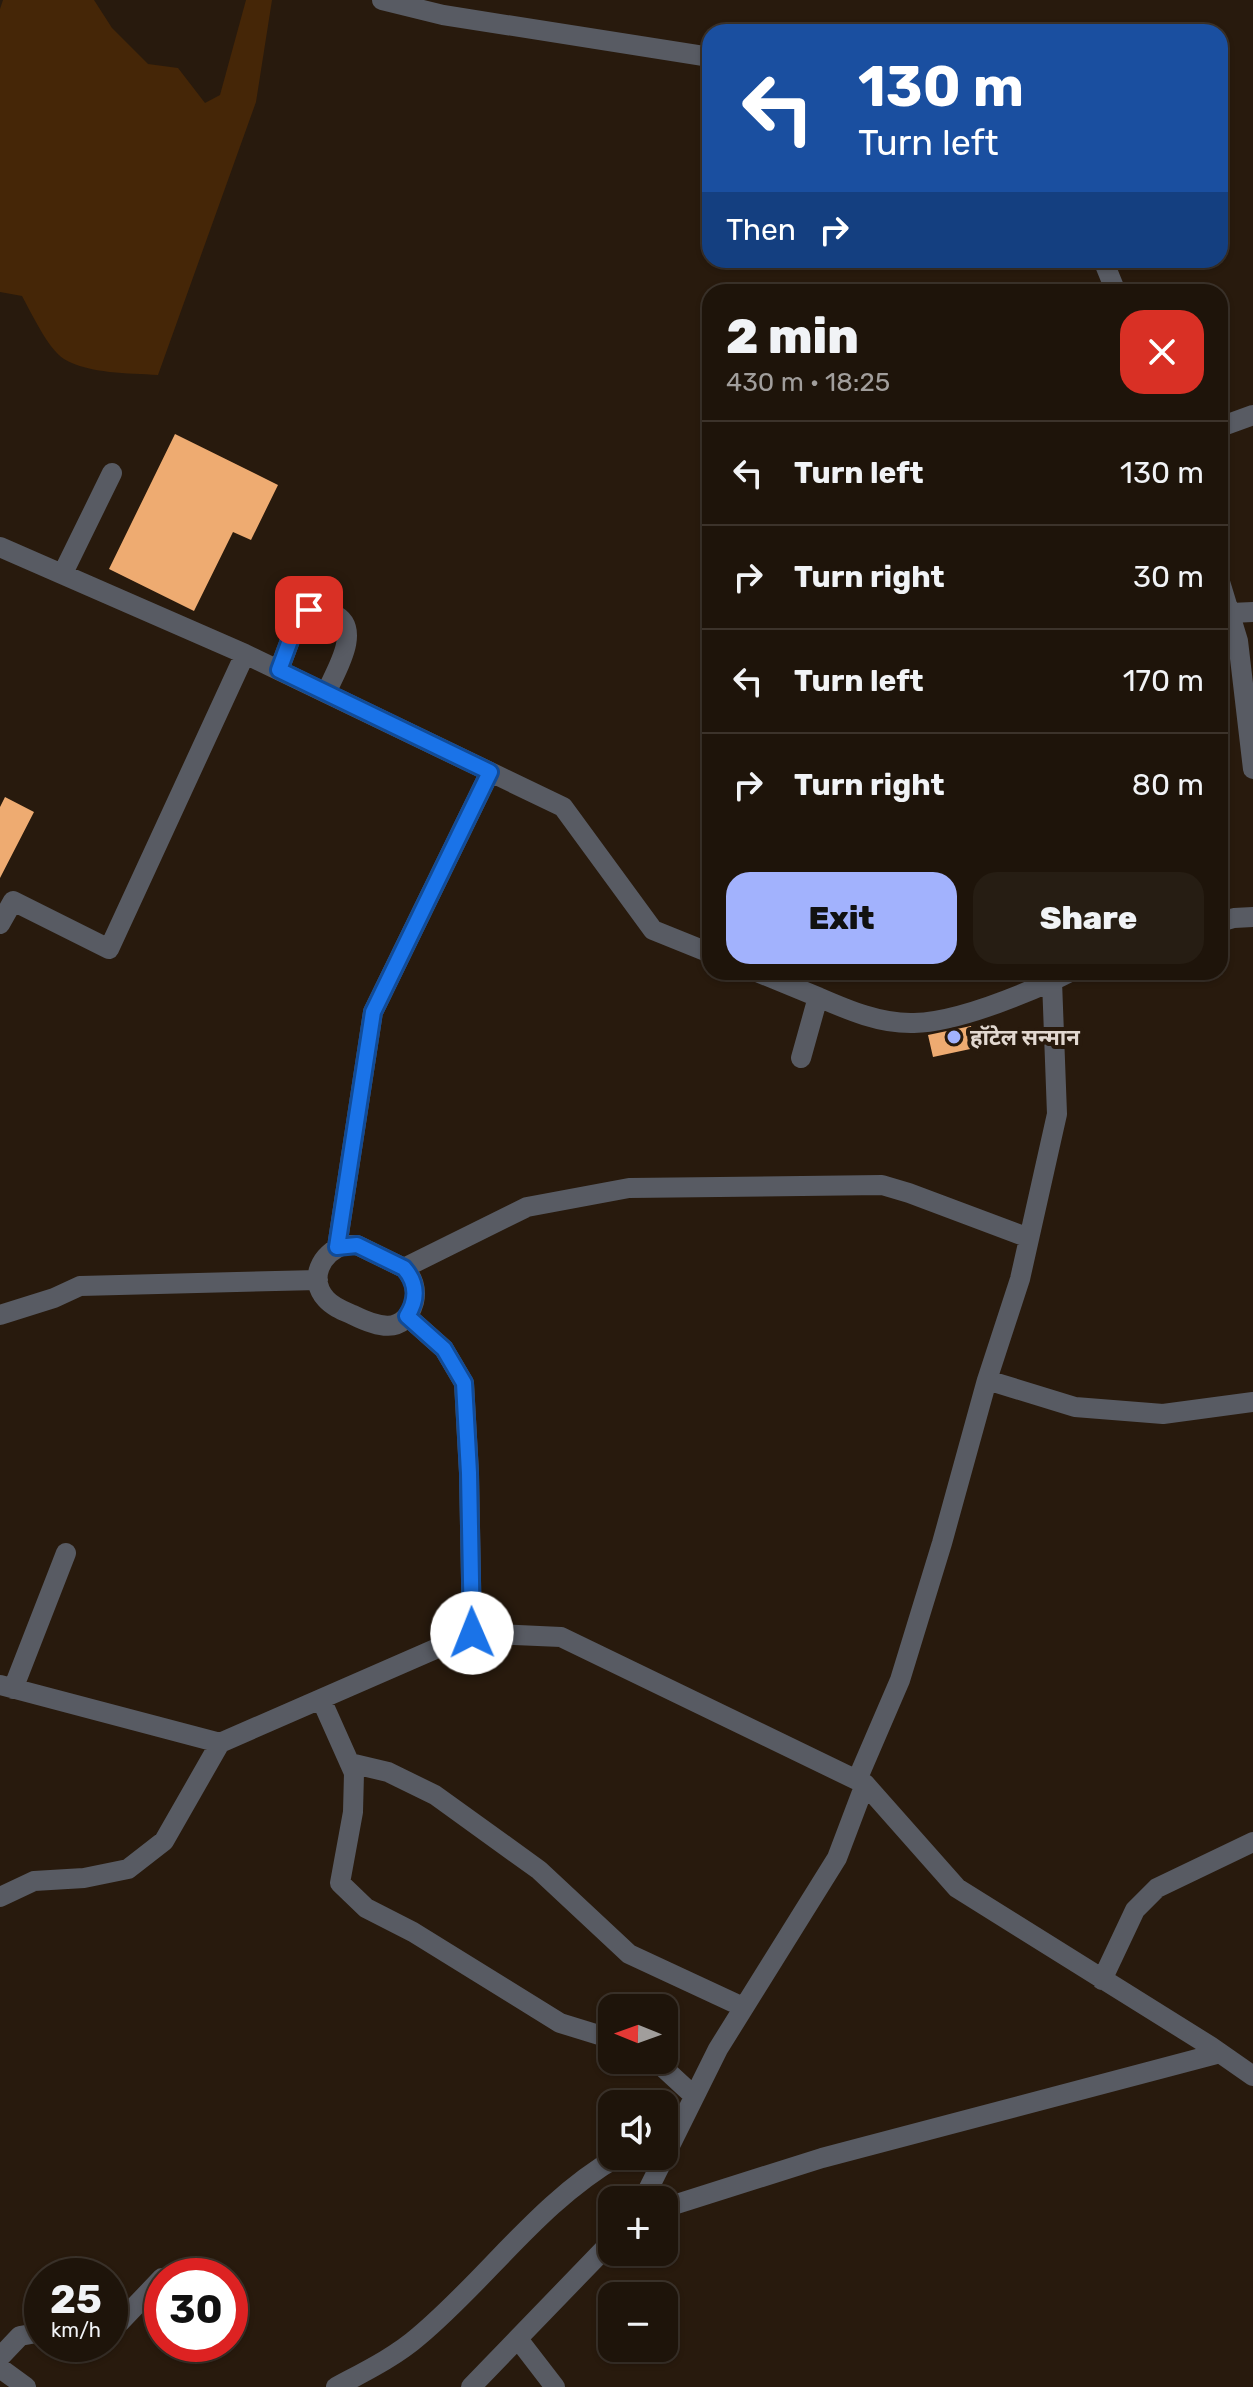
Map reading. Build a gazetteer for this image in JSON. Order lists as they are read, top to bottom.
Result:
{
  "places": ["हॉटेल सन्मान"],
  "north": "left",
  "page": {
    "turn": ["130 m", "Turn left"],
    "then": "Then",
    "heading": ["2 min", "430 m · 18:25"],
    "list": [
      {
        "name": "Turn left",
        "value": "130 m"
      },
      {
        "name": "Turn right",
        "value": "30 m"
      },
      {
        "name": "Turn left",
        "value": "170 m"
      },
      {
        "name": "Turn right",
        "value": "80 m"
      }
    ],
    "buttons": ["Exit", "Share"],
    "map_buttons": ["+", "−"],
    "speed": "25 km/h",
    "limit": "30"
  }
}
